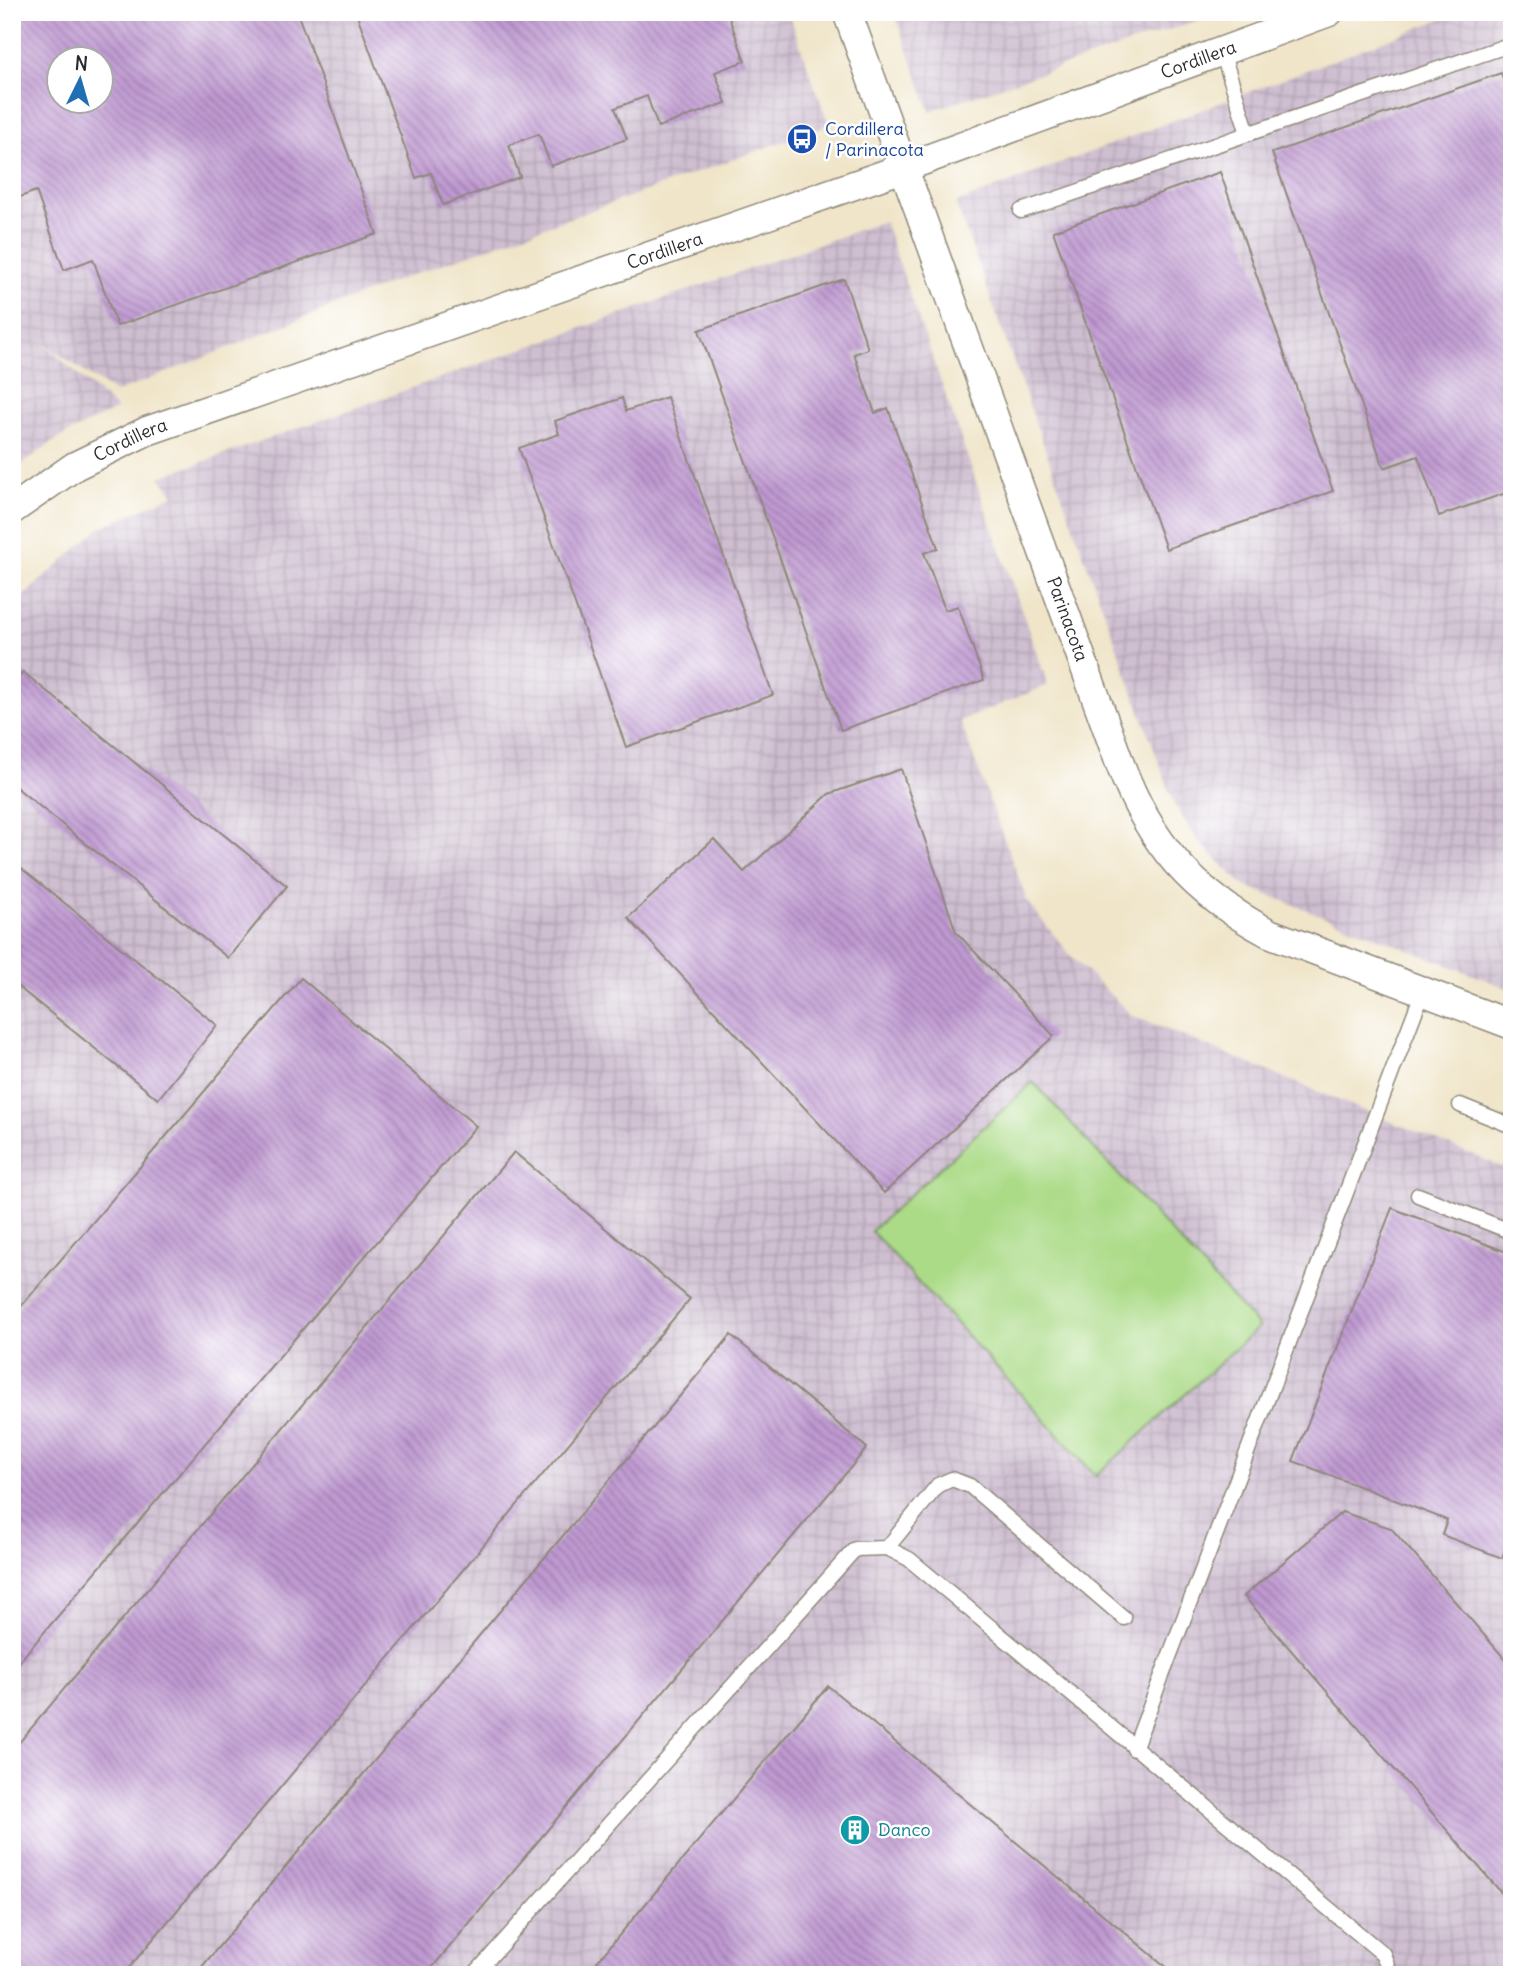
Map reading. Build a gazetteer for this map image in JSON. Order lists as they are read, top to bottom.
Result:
{
  "streets": {
    "street": ["Cordillera", "Parinacota"]
  },
  "crossings": [
    ["Cordillera", "Parinacota"]
  ],
  "places": {
    "bus stop": ["Cordillera / Parinacota"],
    "building": ["Danco"]
  },
  "north": "top"
}
